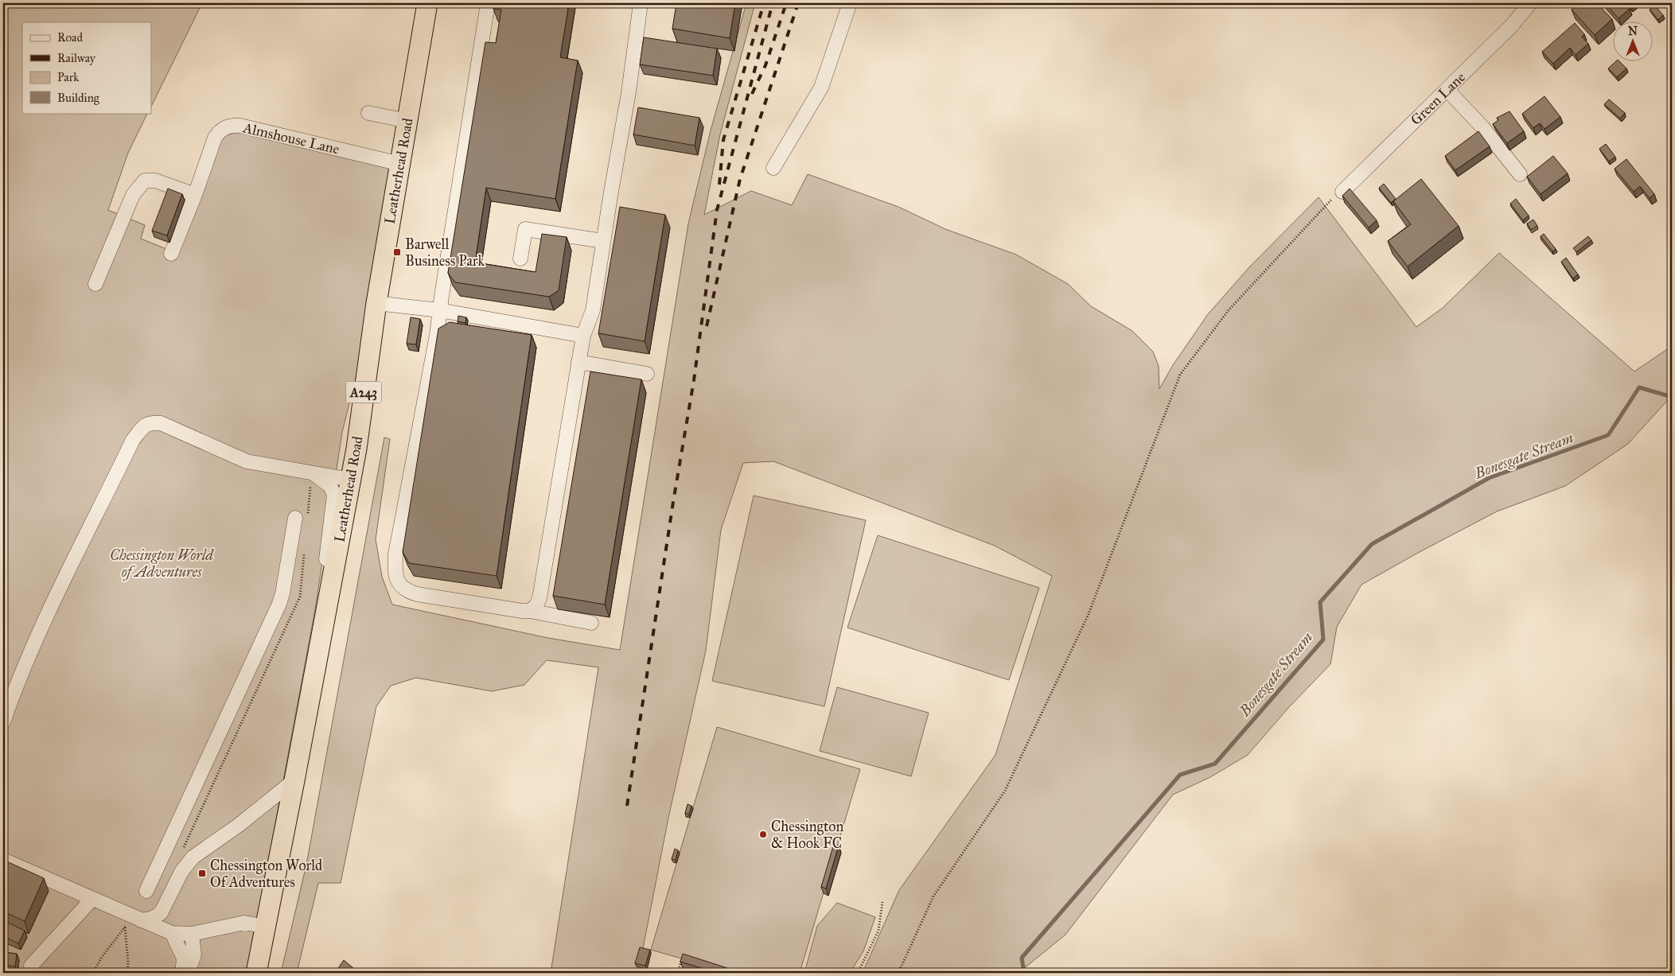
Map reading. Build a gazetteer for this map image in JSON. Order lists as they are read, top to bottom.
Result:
{
  "streets": {
    "highway": ["Leatherhead Road", "A243"],
    "street": ["Green Lane", "Almshouse Lane"]
  },
  "crossings": [
    ["Almshouse Lane", "Leatherhead Road"]
  ],
  "water": ["Bonesgate Stream"],
  "parks": ["Chessington World of Adventures"],
  "places": {
    "transit": ["Barwell Business Park", "Chessington World Of Adventures"],
    "other": ["Chessington & Hook FC"]
  },
  "legend": [
    "Road",
    "Railway",
    "Park",
    "Building"
  ],
  "north": "top"
}
